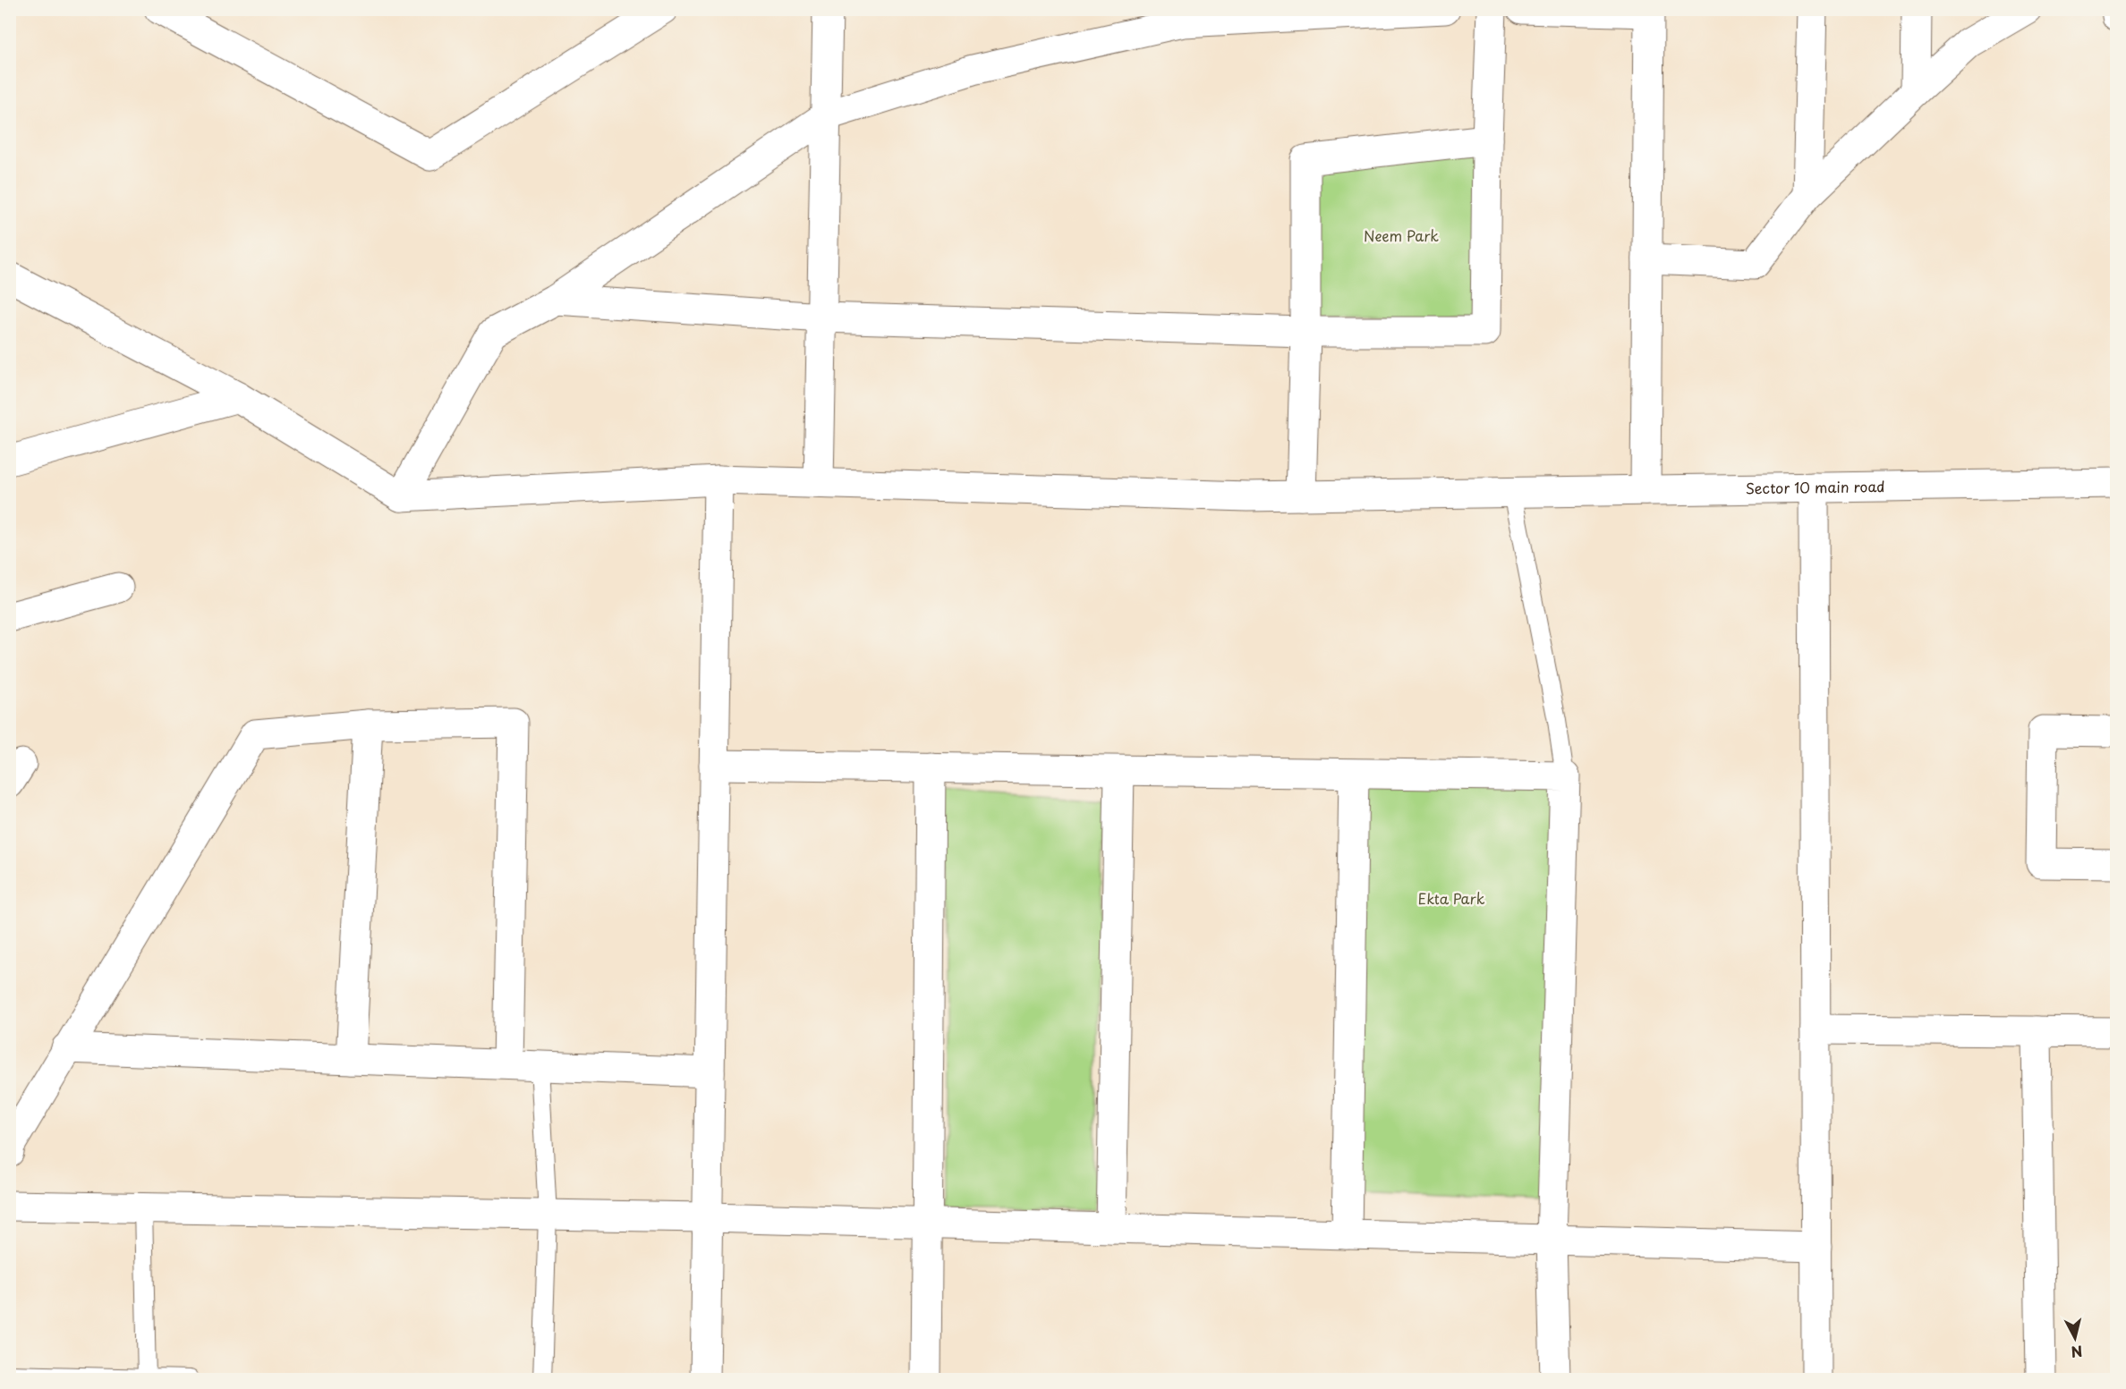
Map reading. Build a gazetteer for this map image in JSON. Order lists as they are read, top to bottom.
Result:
{
  "streets": {
    "street": ["Sector 10 main road"]
  },
  "parks": ["Neem Park", "Ekta Park"],
  "north": "bottom"
}
